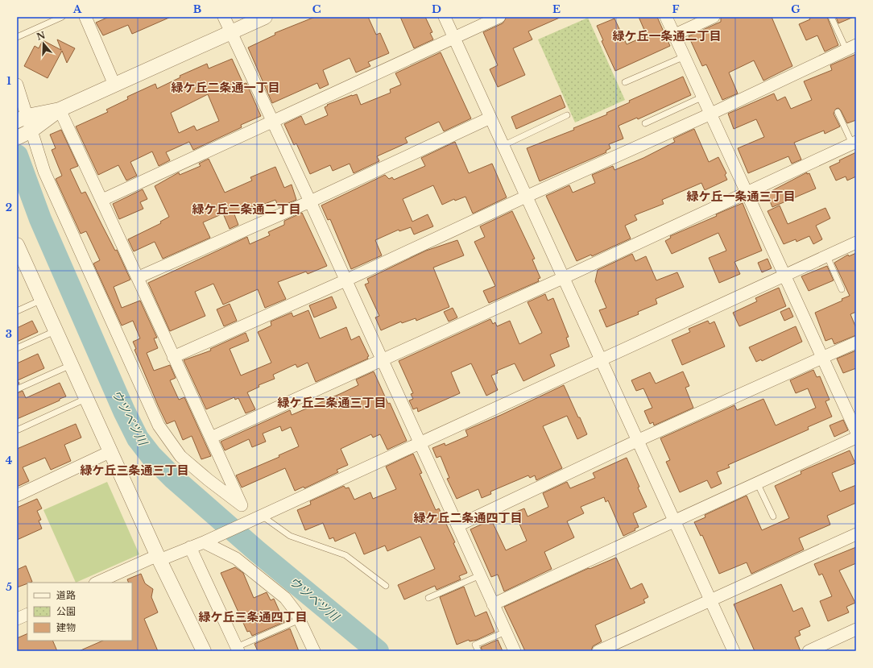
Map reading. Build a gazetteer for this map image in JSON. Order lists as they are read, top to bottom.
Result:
{
  "districts": [
    "緑ケ丘一条通二丁目",
    "緑ケ丘二条通一丁目",
    "緑ケ丘一条通三丁目",
    "緑ケ丘二条通二丁目",
    "緑ケ丘二条通三丁目",
    "緑ケ丘三条通三丁目",
    "緑ケ丘二条通四丁目",
    "緑ケ丘三条通四丁目"
  ],
  "water": ["ウツベツ川"],
  "legend": ["道路", "公園", "建物"],
  "north": "top",
  "grid": {
    "columns": [
      "A",
      "B",
      "C",
      "D",
      "E",
      "F",
      "G"
    ],
    "rows": [
      "1",
      "2",
      "3",
      "4",
      "5"
    ]
  }
}
